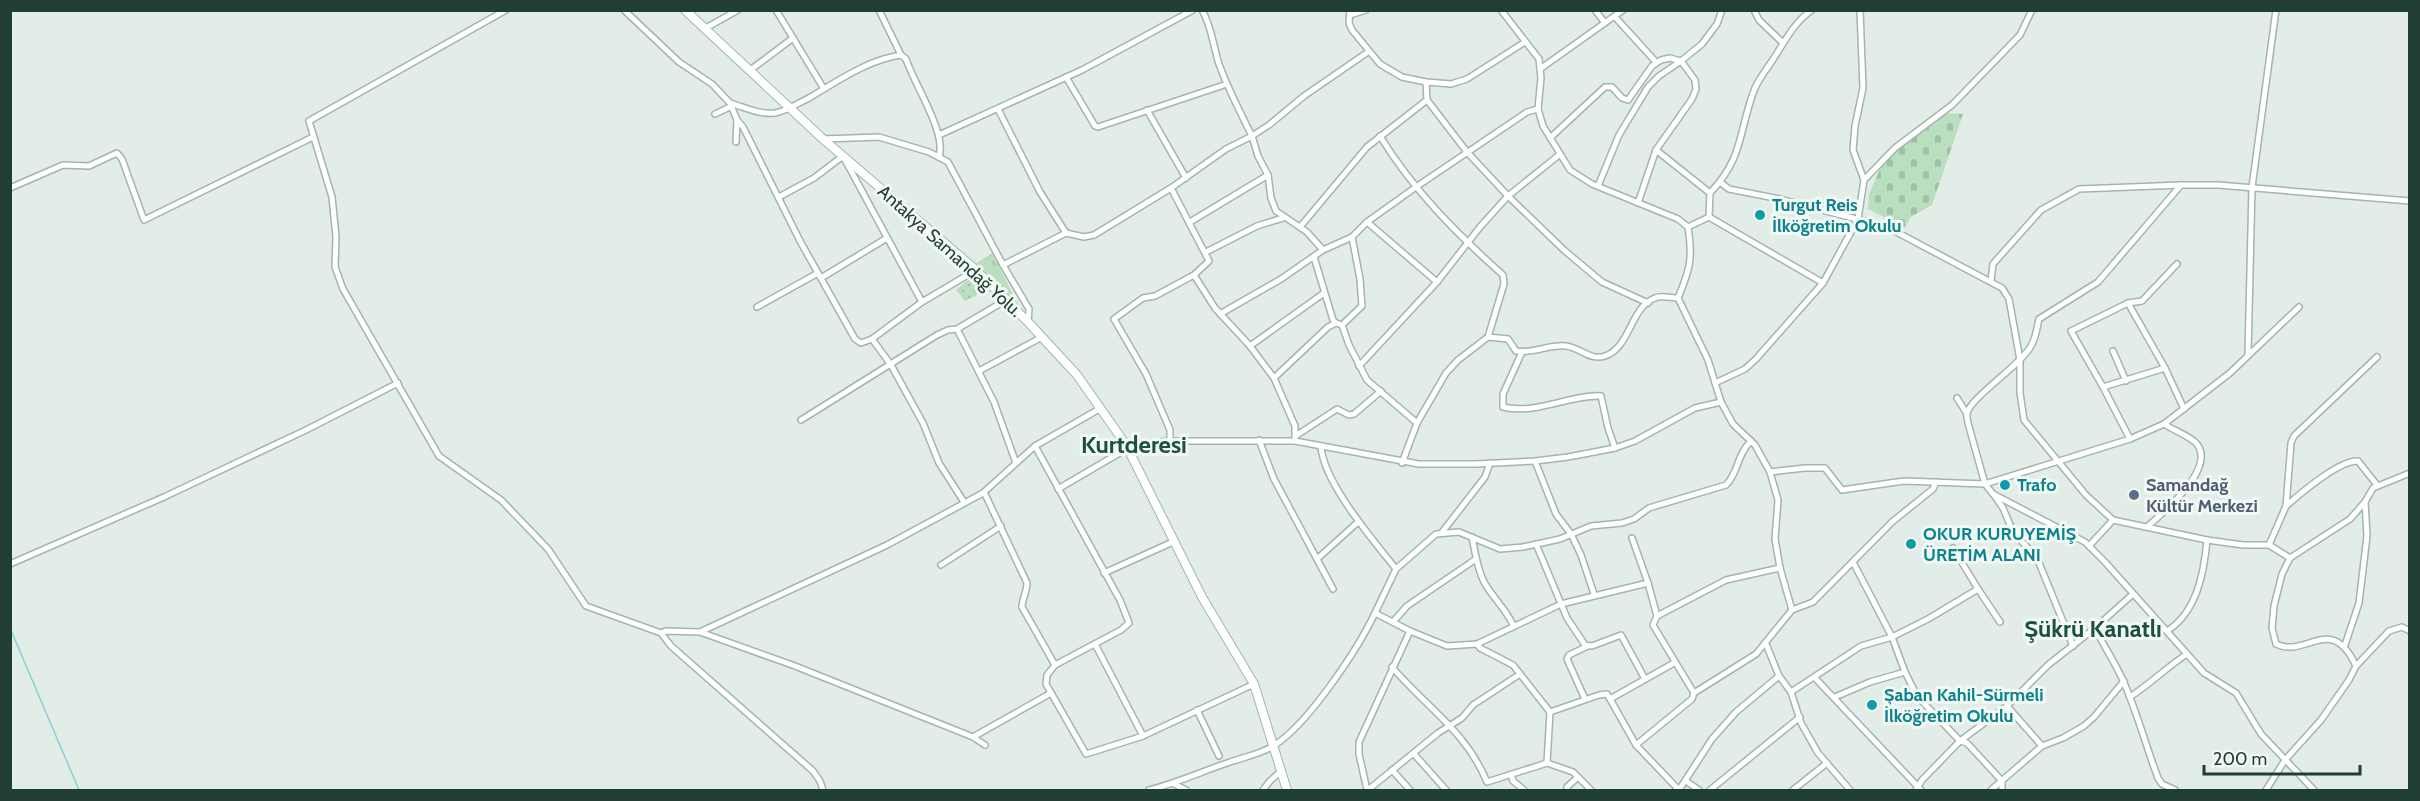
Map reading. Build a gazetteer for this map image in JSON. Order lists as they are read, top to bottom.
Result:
{
  "streets": {
    "street": ["Antakya Samandağ Yolu."]
  },
  "districts": ["Kurtderesi", "Şükrü Kanatlı"],
  "places": [
    "Turgut Reis İlköğretim Okulu",
    "Trafo",
    "Samandağ Kültür Merkezi",
    "OKUR KURUYEMİŞ ÜRETİM ALANI",
    "Şaban Kahil-Sürmeli İlköğretim Okulu"
  ],
  "scale_bar": "200 m"
}
